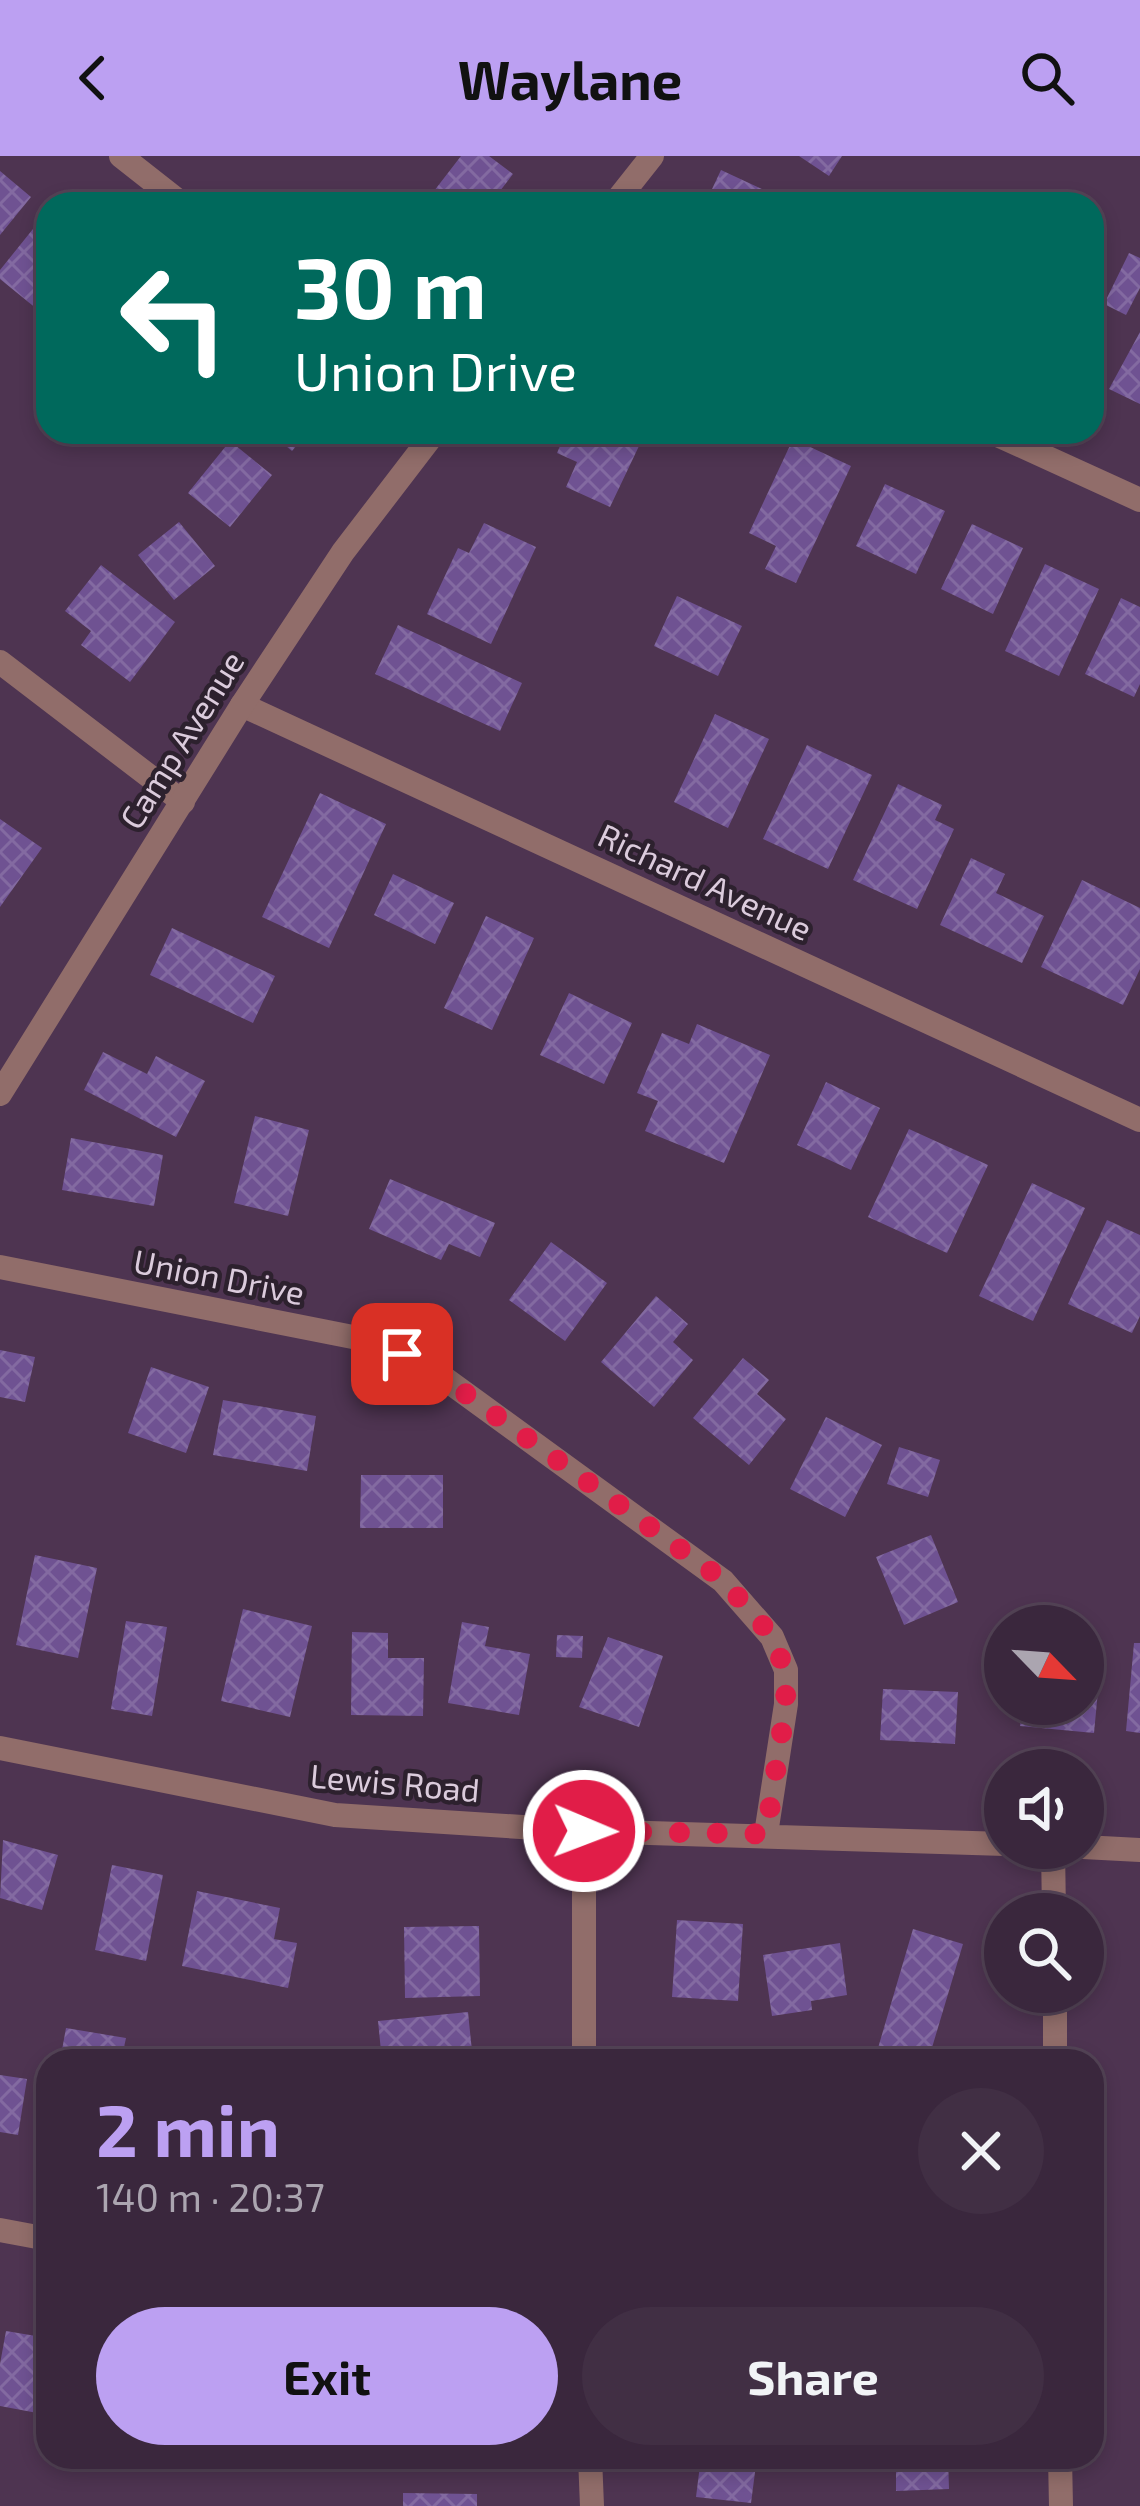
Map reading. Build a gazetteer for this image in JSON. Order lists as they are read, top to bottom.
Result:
{
  "streets": {
    "street": [
      "Camp Avenue",
      "Richard Avenue",
      "Union Drive",
      "Lewis Road"
    ]
  },
  "crossings": [
    ["Camp Avenue", "Richard Avenue"],
    ["Union Drive", "Lewis Road"]
  ],
  "north": "bottom right",
  "page": {
    "header": "Waylane",
    "turn": ["30 m", "Union Drive"],
    "heading": ["2 min", "140 m · 20:37"],
    "buttons": ["Exit", "Share"]
  }
}
